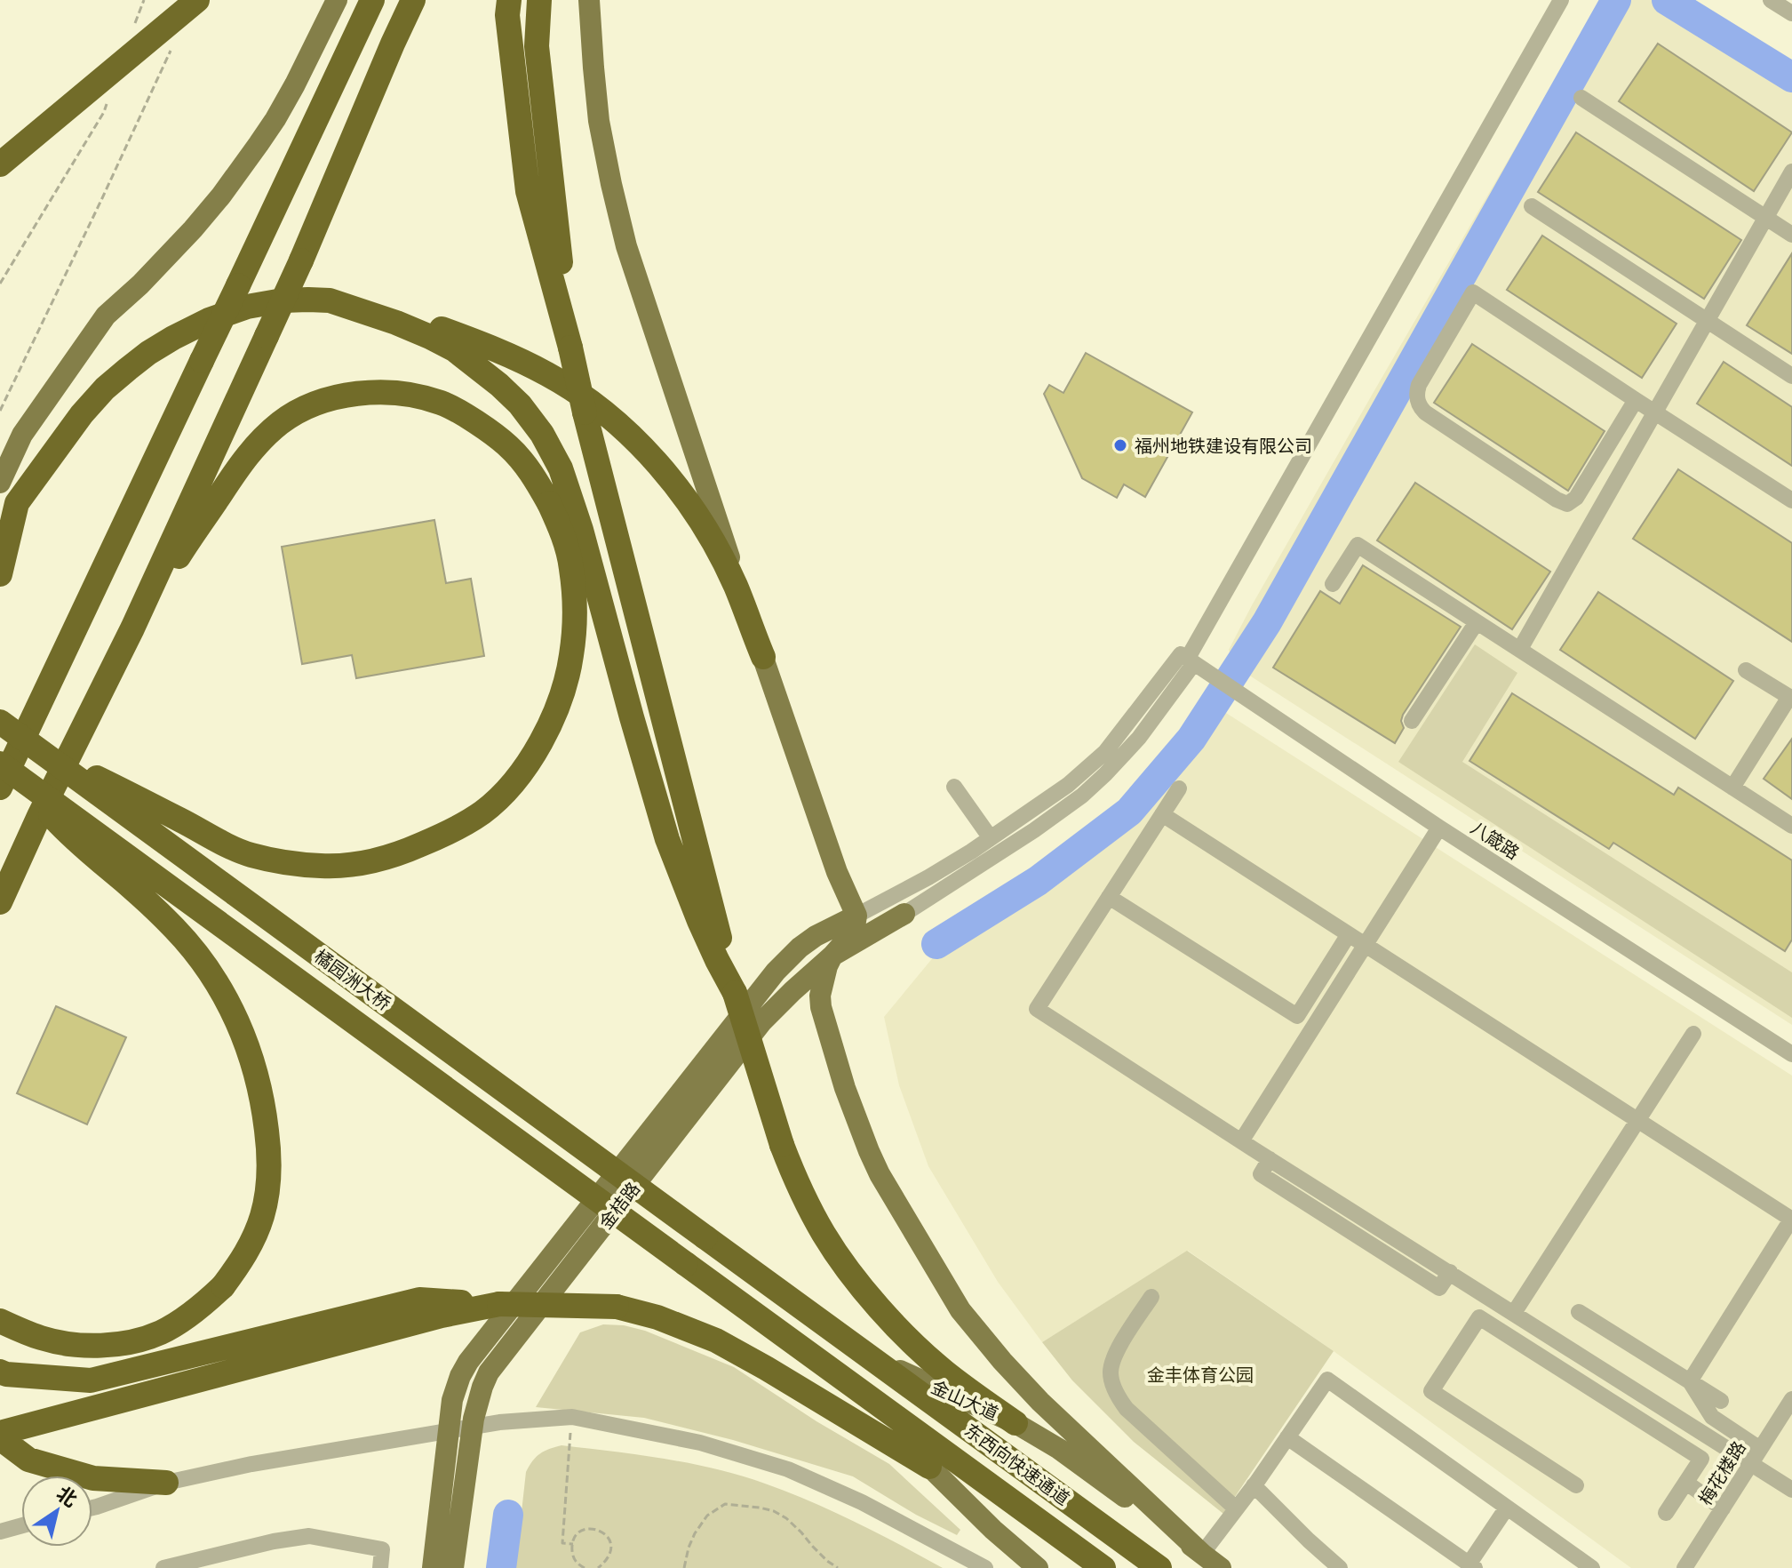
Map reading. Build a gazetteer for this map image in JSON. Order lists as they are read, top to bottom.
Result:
{
  "streets": {
    "highway": ["橘园洲大桥", "金山大道", "东西向快速通道"],
    "main road": ["金桔路"],
    "street": ["八箴路", "梅花楼路"]
  },
  "crossings": [
    ["橘园洲大桥", "金山大道"],
    ["橘园洲大桥", "东西向快速通道"],
    ["金山大道", "东西向快速通道"]
  ],
  "parks": ["金丰体育公园"],
  "places": ["福州地铁建设有限公司"],
  "north": "top right"
}
